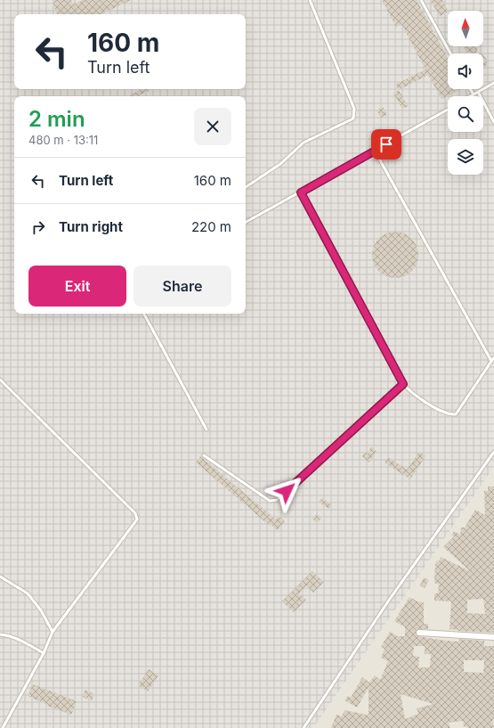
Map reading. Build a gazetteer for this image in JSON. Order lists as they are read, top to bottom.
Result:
{
  "north": "top",
  "page": {
    "turn": ["160 m", "Turn left"],
    "heading": ["2 min", "480 m · 13:11"],
    "list": [
      {
        "name": "Turn left",
        "value": "160 m"
      },
      {
        "name": "Turn right",
        "value": "220 m"
      }
    ],
    "buttons": ["Exit", "Share"]
  }
}
